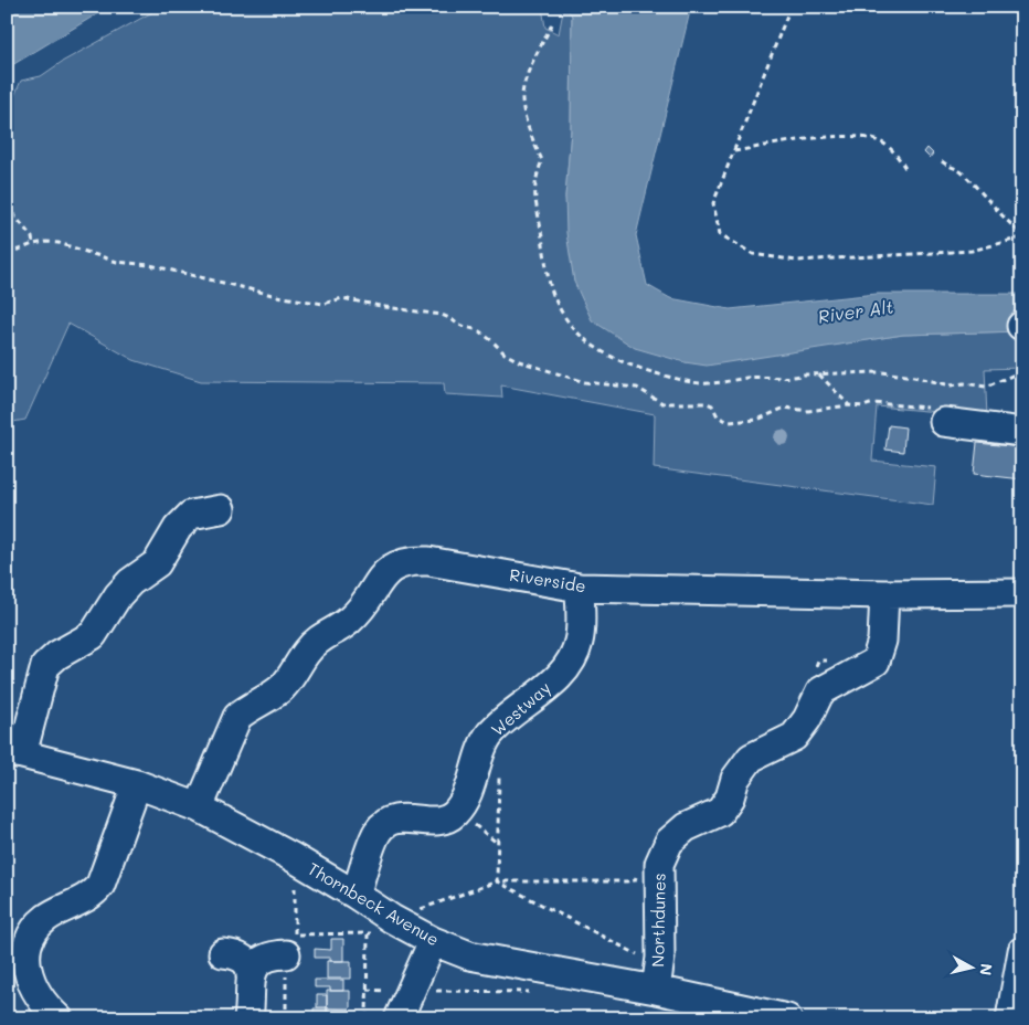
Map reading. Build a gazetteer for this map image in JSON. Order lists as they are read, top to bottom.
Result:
{
  "streets": {
    "street": [
      "Riverside",
      "Westway",
      "Thornbeck Avenue",
      "Northdunes"
    ]
  },
  "crossings": [
    ["Riverside", "Westway"],
    ["Riverside", "Thornbeck Avenue"],
    ["Riverside", "Northdunes"],
    ["Thornbeck Avenue", "Northdunes"]
  ],
  "water": ["River Alt"],
  "north": "right"
}
